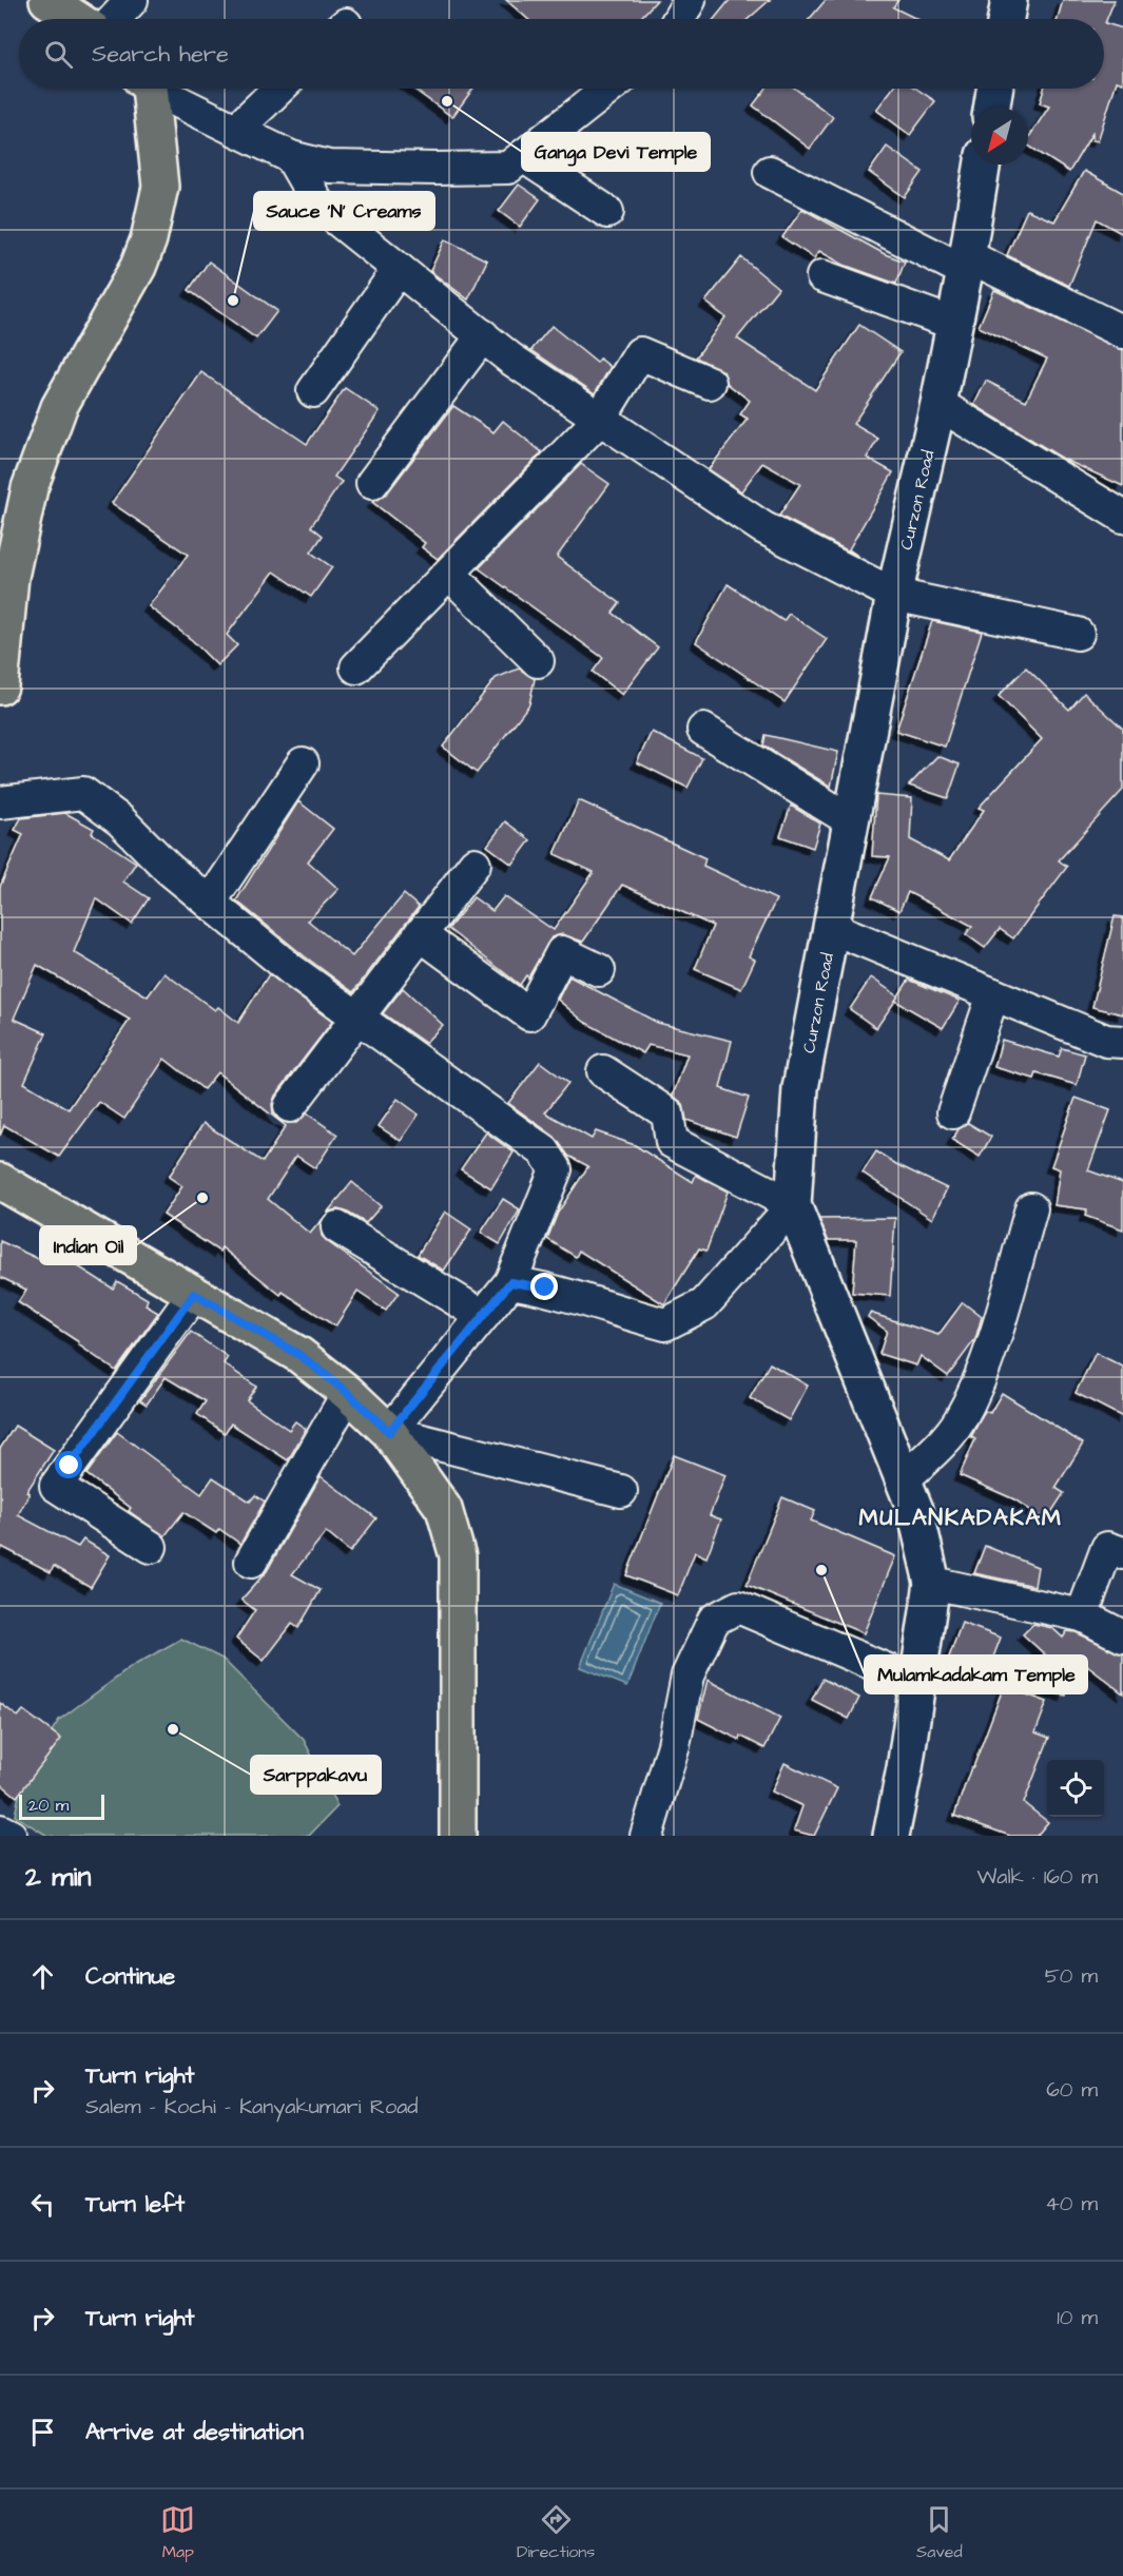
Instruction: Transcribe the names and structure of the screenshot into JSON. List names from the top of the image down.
{
  "streets": {
    "main road": ["Curzon Road"]
  },
  "districts": ["MULANKADAKAM"],
  "places": [
    "Ganga Devi Temple",
    "Sauce 'N' Creams",
    "Indian Oil",
    "Mulamkadakam Temple",
    "Sarppakavu"
  ],
  "scale_bar": "20 m",
  "north": "bottom left",
  "page": {
    "search": "Search here",
    "scale": "20 m",
    "heading": ["2 min", "Walk · 160 m"],
    "list": [
      ["Continue", "50 m"],
      ["Turn right", "Salem - Kochi - Kanyakumari Road", "60 m"],
      ["Turn left", "40 m"],
      ["Turn right", "10 m"],
      "Arrive at destination"
    ],
    "nav": ["Map", "Directions", "Saved"]
  }
}
